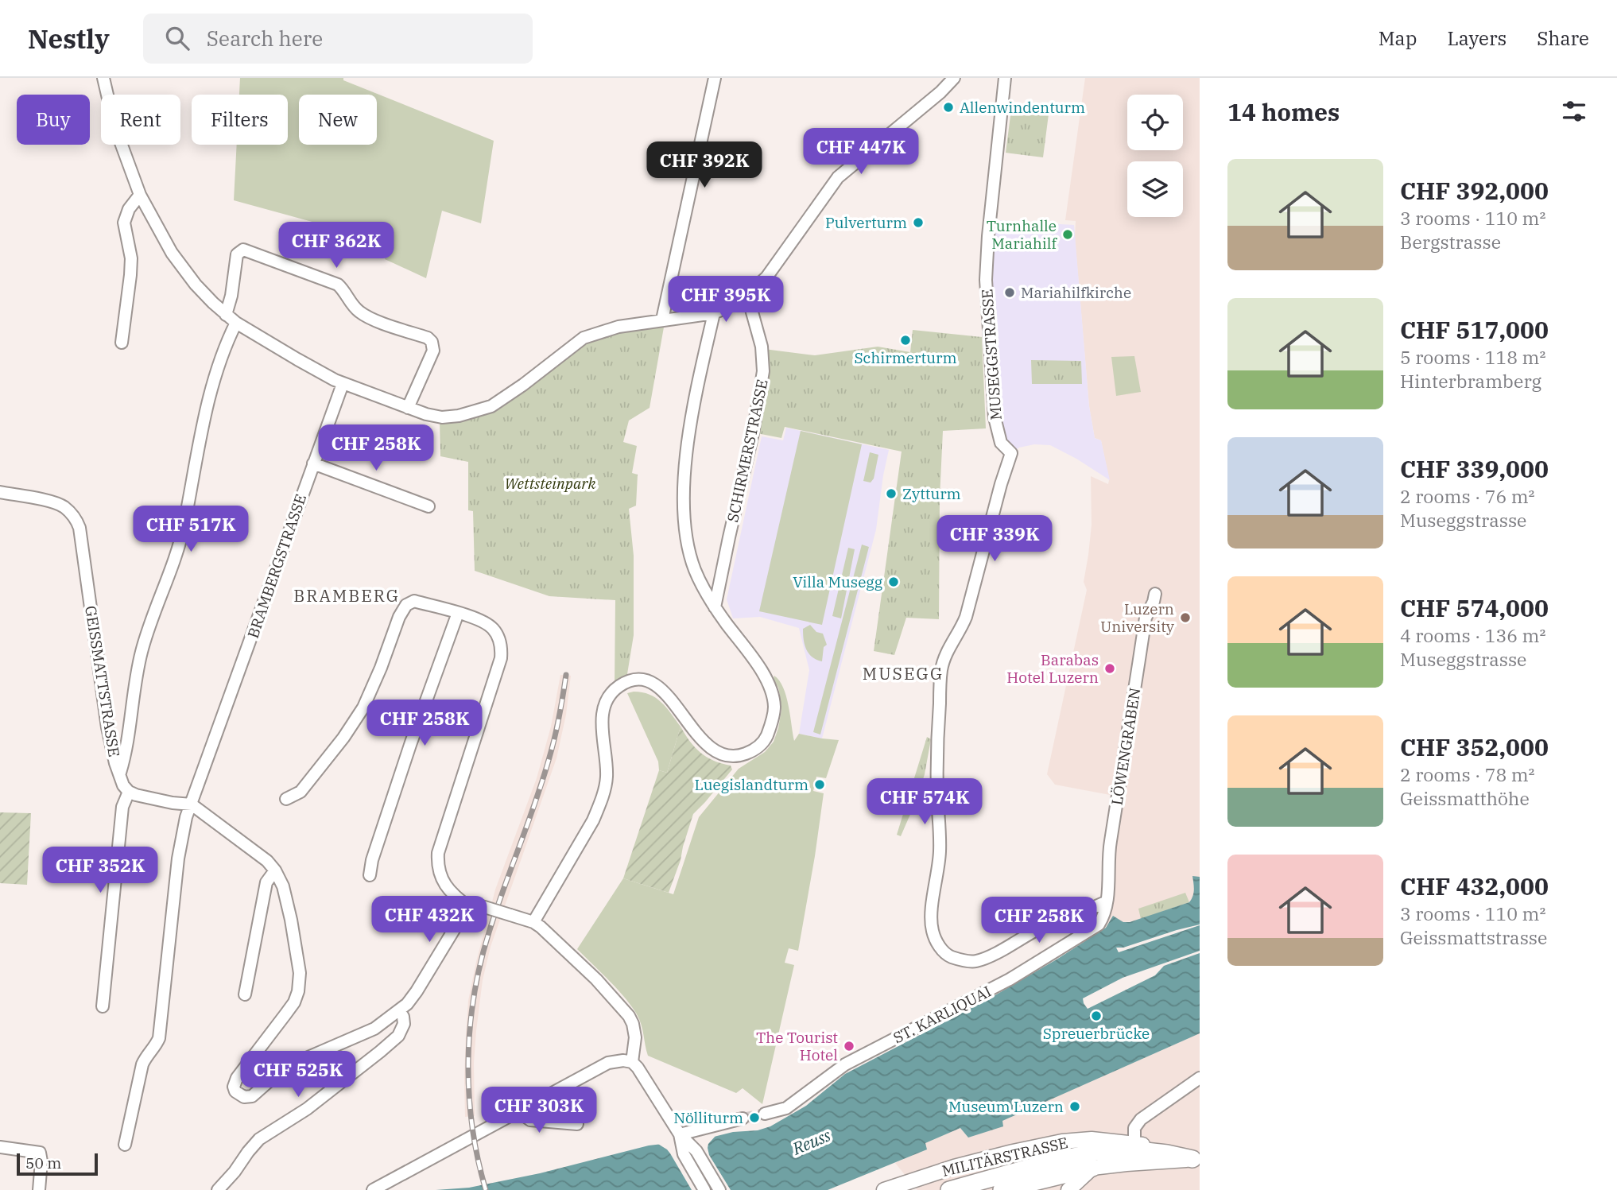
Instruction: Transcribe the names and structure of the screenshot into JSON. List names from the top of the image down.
{
  "streets": {
    "main road": ["MILITÄRSTRASSE"],
    "street": [
      "MUSEGGSTRASSE",
      "SCHIRMERSTRASSE",
      "BRAMBERGSTRASSE",
      "GEISSMATTSTRASSE",
      "LÖWENGRABEN",
      "ST. KARLIQUAI"
    ]
  },
  "crossings": [
    ["MUSEGGSTRASSE", "LÖWENGRABEN"],
    ["MUSEGGSTRASSE", "ST. KARLIQUAI"],
    ["LÖWENGRABEN", "ST. KARLIQUAI"]
  ],
  "districts": ["BRAMBERG", "MUSEGG"],
  "water": ["Reuss"],
  "parks": ["Wettsteinpark"],
  "places": [
    "Allenwindenturm",
    "Pulverturm",
    "Turnhalle Mariahilf",
    "Mariahilfkirche",
    "Schirmerturm",
    "Zytturm",
    "Villa Musegg",
    "Luzern University",
    "Barabas Hotel Luzern",
    "Luegislandturm",
    "Spreuerbrücke",
    "The Tourist Hotel",
    "Museum Luzern",
    "Nölliturm"
  ],
  "scale_bar": "50 m",
  "page": {
    "header": "Nestly",
    "search": "Search here",
    "nav": ["Map", "Layers", "Share"],
    "heading": "14 homes",
    "chip": [
      "Buy",
      "Rent",
      "Filters",
      "New"
    ],
    "price": [
      "CHF 447K",
      "CHF 392K",
      "CHF 362K",
      "CHF 395K",
      "CHF 258K",
      "CHF 517K",
      "CHF 339K",
      "CHF 258K",
      "CHF 574K",
      "CHF 352K",
      "CHF 432K",
      "CHF 258K",
      "CHF 525K",
      "CHF 303K"
    ],
    "list": [
      {
        "name": "CHF 392,000",
        "note": "3 rooms · 110 m² · Bergstrasse"
      },
      {
        "name": "CHF 517,000",
        "note": "5 rooms · 118 m² · Hinterbramberg"
      },
      {
        "name": "CHF 339,000",
        "note": "2 rooms · 76 m² · Museggstrasse"
      },
      {
        "name": "CHF 574,000",
        "note": "4 rooms · 136 m² · Museggstrasse"
      },
      {
        "name": "CHF 352,000",
        "note": "2 rooms · 78 m² · Geissmatthöhe"
      },
      {
        "name": "CHF 432,000",
        "note": "3 rooms · 110 m² · Geissmattstrasse"
      }
    ],
    "scale": "50 m"
  }
}
